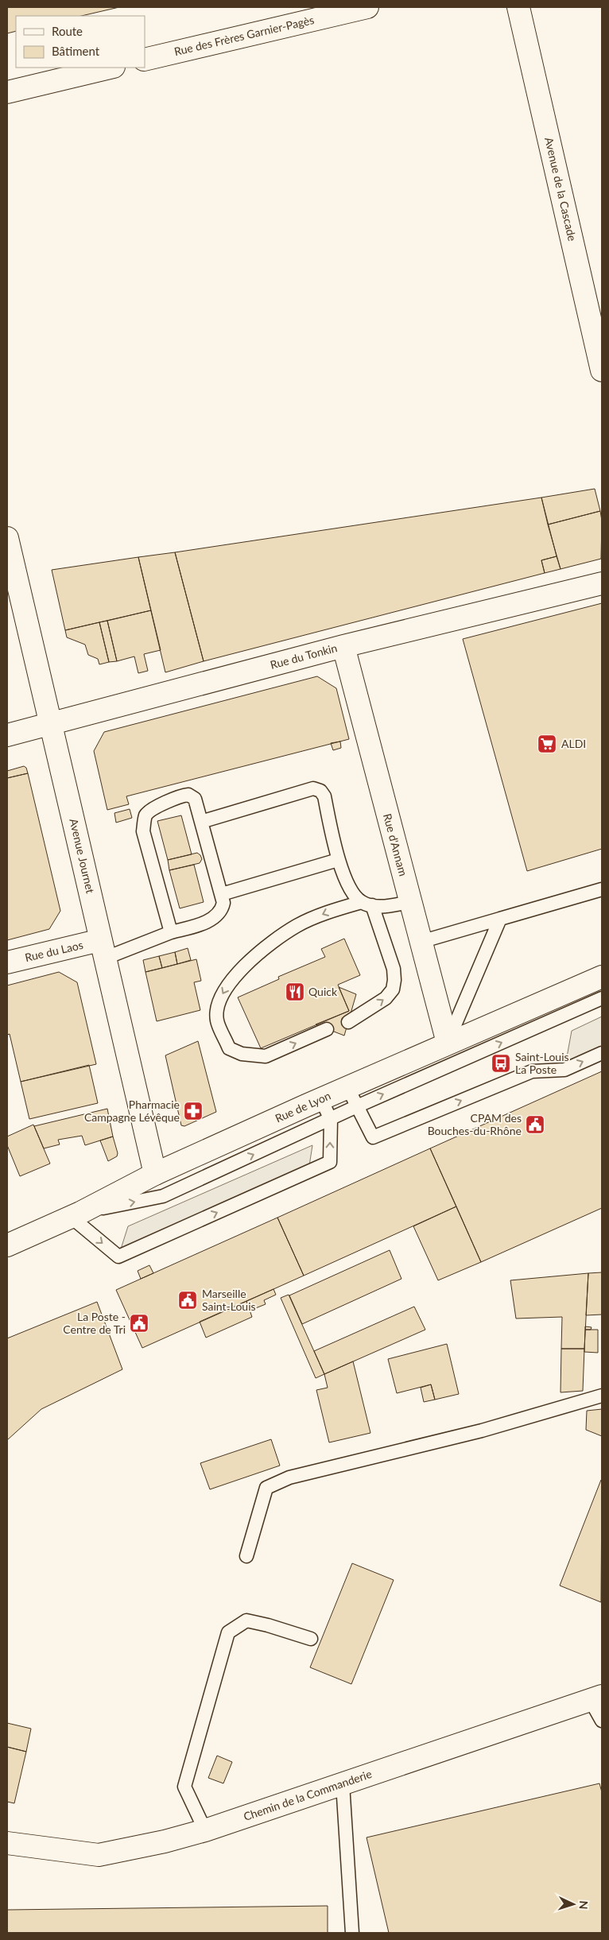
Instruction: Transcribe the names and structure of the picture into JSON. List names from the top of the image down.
{
  "streets": {
    "street": [
      "Rue des Frères Garnier-Pagès",
      "Avenue de la Cascade",
      "Rue du Tonkin",
      "Rue d'Annam",
      "Avenue Journet",
      "Rue du Laos",
      "Rue de Lyon",
      "Chemin de la Commanderie"
    ]
  },
  "crossings": [
    ["Rue du Tonkin", "Rue d'Annam"],
    ["Rue du Tonkin", "Avenue Journet"],
    ["Rue d'Annam", "Rue de Lyon"],
    ["Avenue Journet", "Rue du Laos"],
    ["Avenue Journet", "Rue de Lyon"]
  ],
  "places": {
    "supermarket": ["ALDI"],
    "restaurant": ["Quick"],
    "bus stop": ["Saint-Louis La Poste"],
    "pharmacy": ["Pharmacie Campagne Lévêque"],
    "public building": ["CPAM des Bouches-du-Rhône", "Marseille Saint-Louis", "La Poste - Centre de Tri"]
  },
  "legend": ["Route", "Bâtiment"],
  "north": "right"
}
